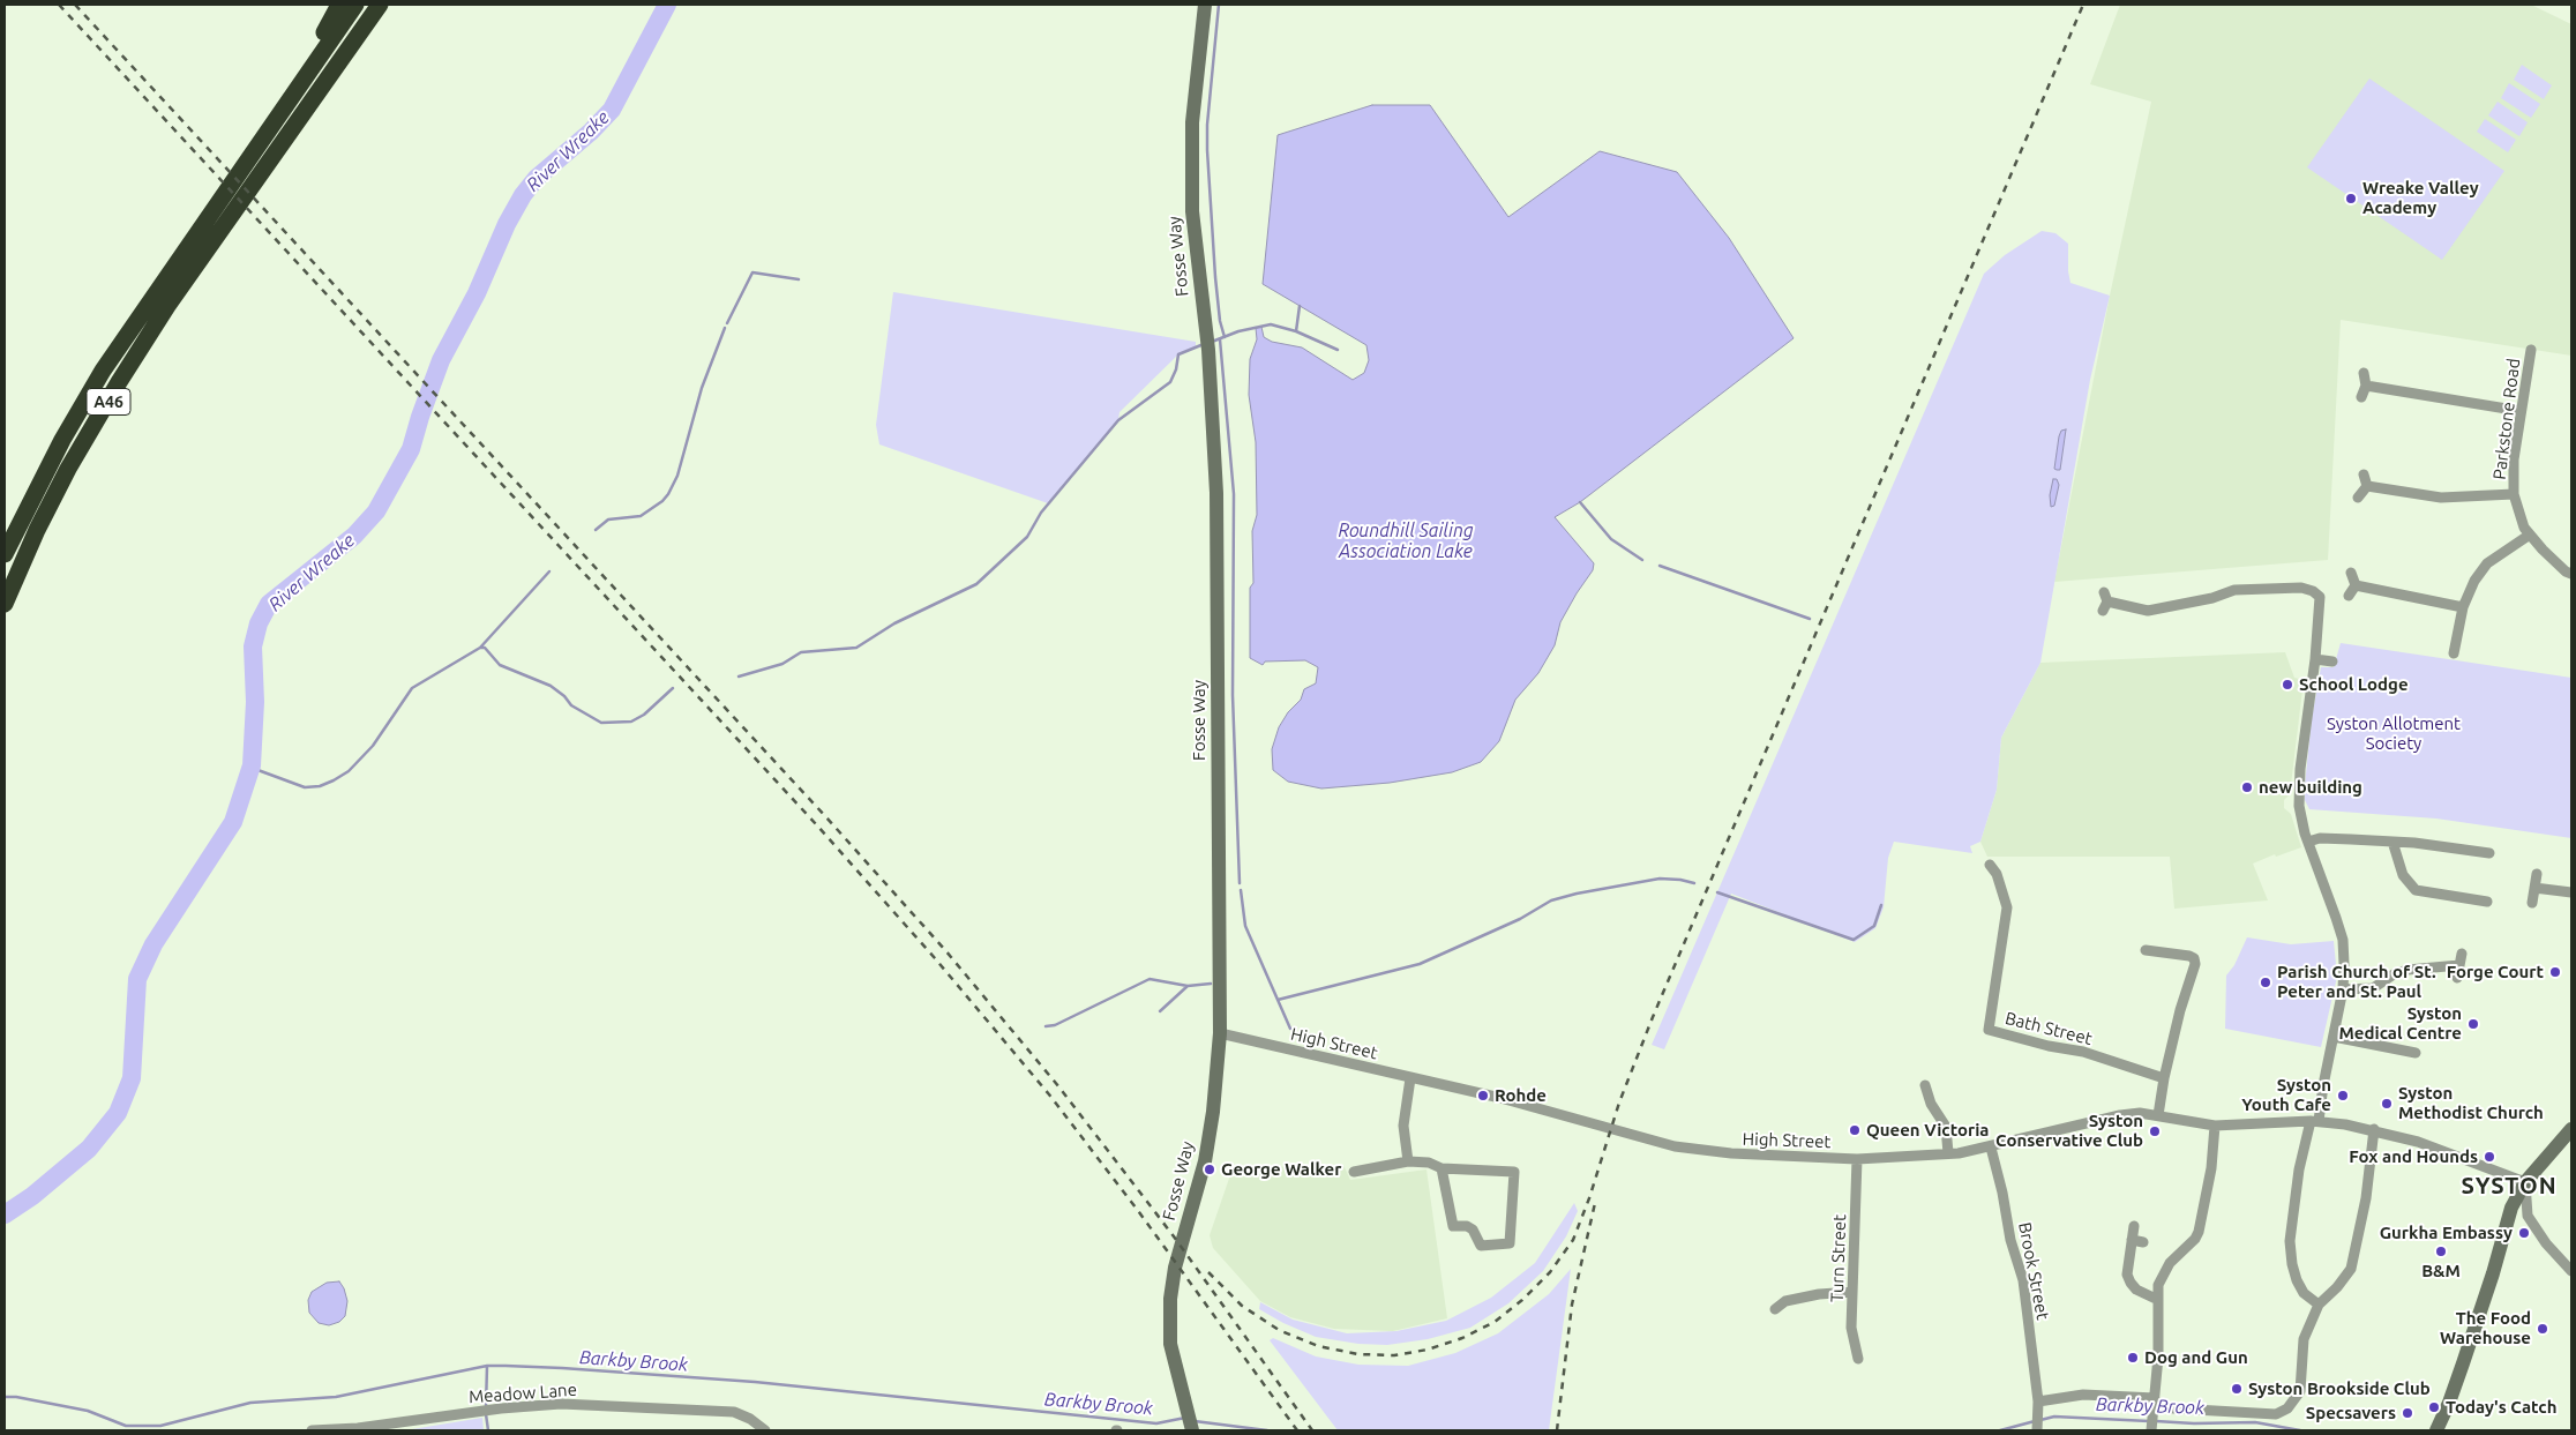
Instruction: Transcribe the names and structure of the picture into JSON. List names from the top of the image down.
{
  "streets": {
    "highway": ["A46"],
    "street": [
      "Fosse Way",
      "Parkstone Road",
      "Bath Street",
      "High Street",
      "Turn Street",
      "Brook Street",
      "Meadow Lane"
    ]
  },
  "crossings": [
    ["Fosse Way", "High Street"],
    ["High Street", "Turn Street"],
    ["High Street", "Brook Street"]
  ],
  "districts": ["SYSTON"],
  "water": ["River Wreake", "Roundhill Sailing Association Lake", "Barkby Brook"],
  "parks": ["Syston Allotment Society"],
  "places": [
    "Wreake Valley Academy",
    "School Lodge",
    "new building",
    "Forge Court",
    "Parish Church of St. Peter and St. Paul",
    "Syston Medical Centre",
    "Rohde",
    "Syston Youth Cafe",
    "Syston Methodist Church",
    "Queen Victoria",
    "Syston Conservative Club",
    "Fox and Hounds",
    "George Walker",
    "Gurkha Embassy",
    "B&M",
    "The Food Warehouse",
    "Dog and Gun",
    "Syston Brookside Club",
    "Today's Catch",
    "Specsavers"
  ]
}
